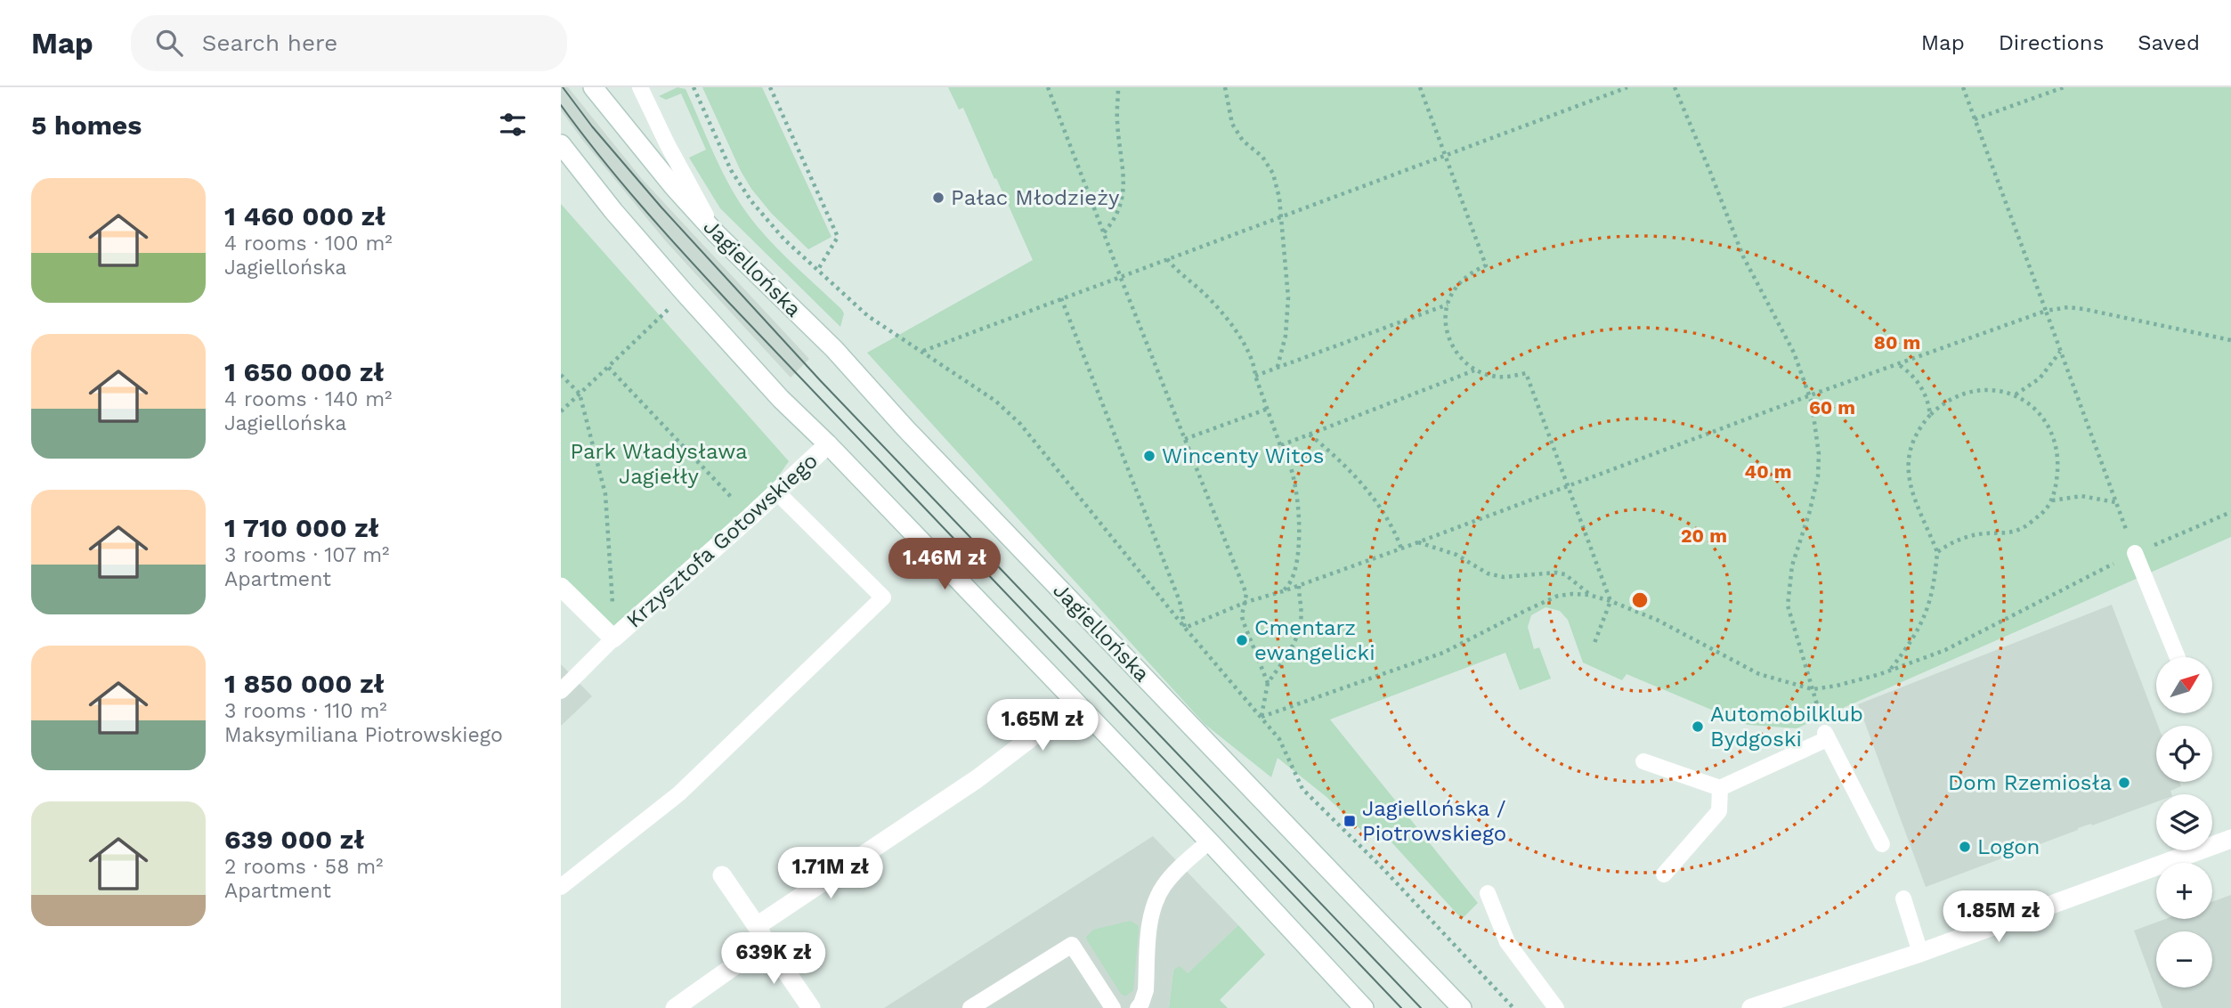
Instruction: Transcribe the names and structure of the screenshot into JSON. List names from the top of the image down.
{
  "streets": {
    "main road": ["Jagiellońska", "Krzysztofa Gotowskiego"]
  },
  "parks": ["Park Władysława Jagiełły"],
  "places": {
    "other": [
      "Pałac Młodzieży",
      "Wincenty Witos",
      "Cmentarz ewangelicki",
      "Automobilklub Bydgoski",
      "Dom Rzemiosła",
      "Logon"
    ],
    "transit": ["Jagiellońska / Piotrowskiego"]
  },
  "north": "top right",
  "page": {
    "header": "Map",
    "search": "Search here",
    "nav": ["Map", "Directions", "Saved"],
    "heading": "5 homes",
    "list": [
      {
        "name": "1 460 000 zł",
        "note": "4 rooms · 100 m² · Jagiellońska"
      },
      {
        "name": "1 650 000 zł",
        "note": "4 rooms · 140 m² · Jagiellońska"
      },
      {
        "name": "1 710 000 zł",
        "note": "3 rooms · 107 m² · Apartment"
      },
      {
        "name": "1 850 000 zł",
        "note": "3 rooms · 110 m² · Maksymiliana Piotrowskiego"
      },
      {
        "name": "639 000 zł",
        "note": "2 rooms · 58 m² · Apartment"
      }
    ],
    "price": [
      "1.46M zł",
      "1.65M zł",
      "1.71M zł",
      "1.85M zł",
      "639K zł"
    ],
    "map_buttons": ["+", "−"]
  },
  "rings": [
    "80 m",
    "60 m",
    "40 m",
    "20 m"
  ]
}
